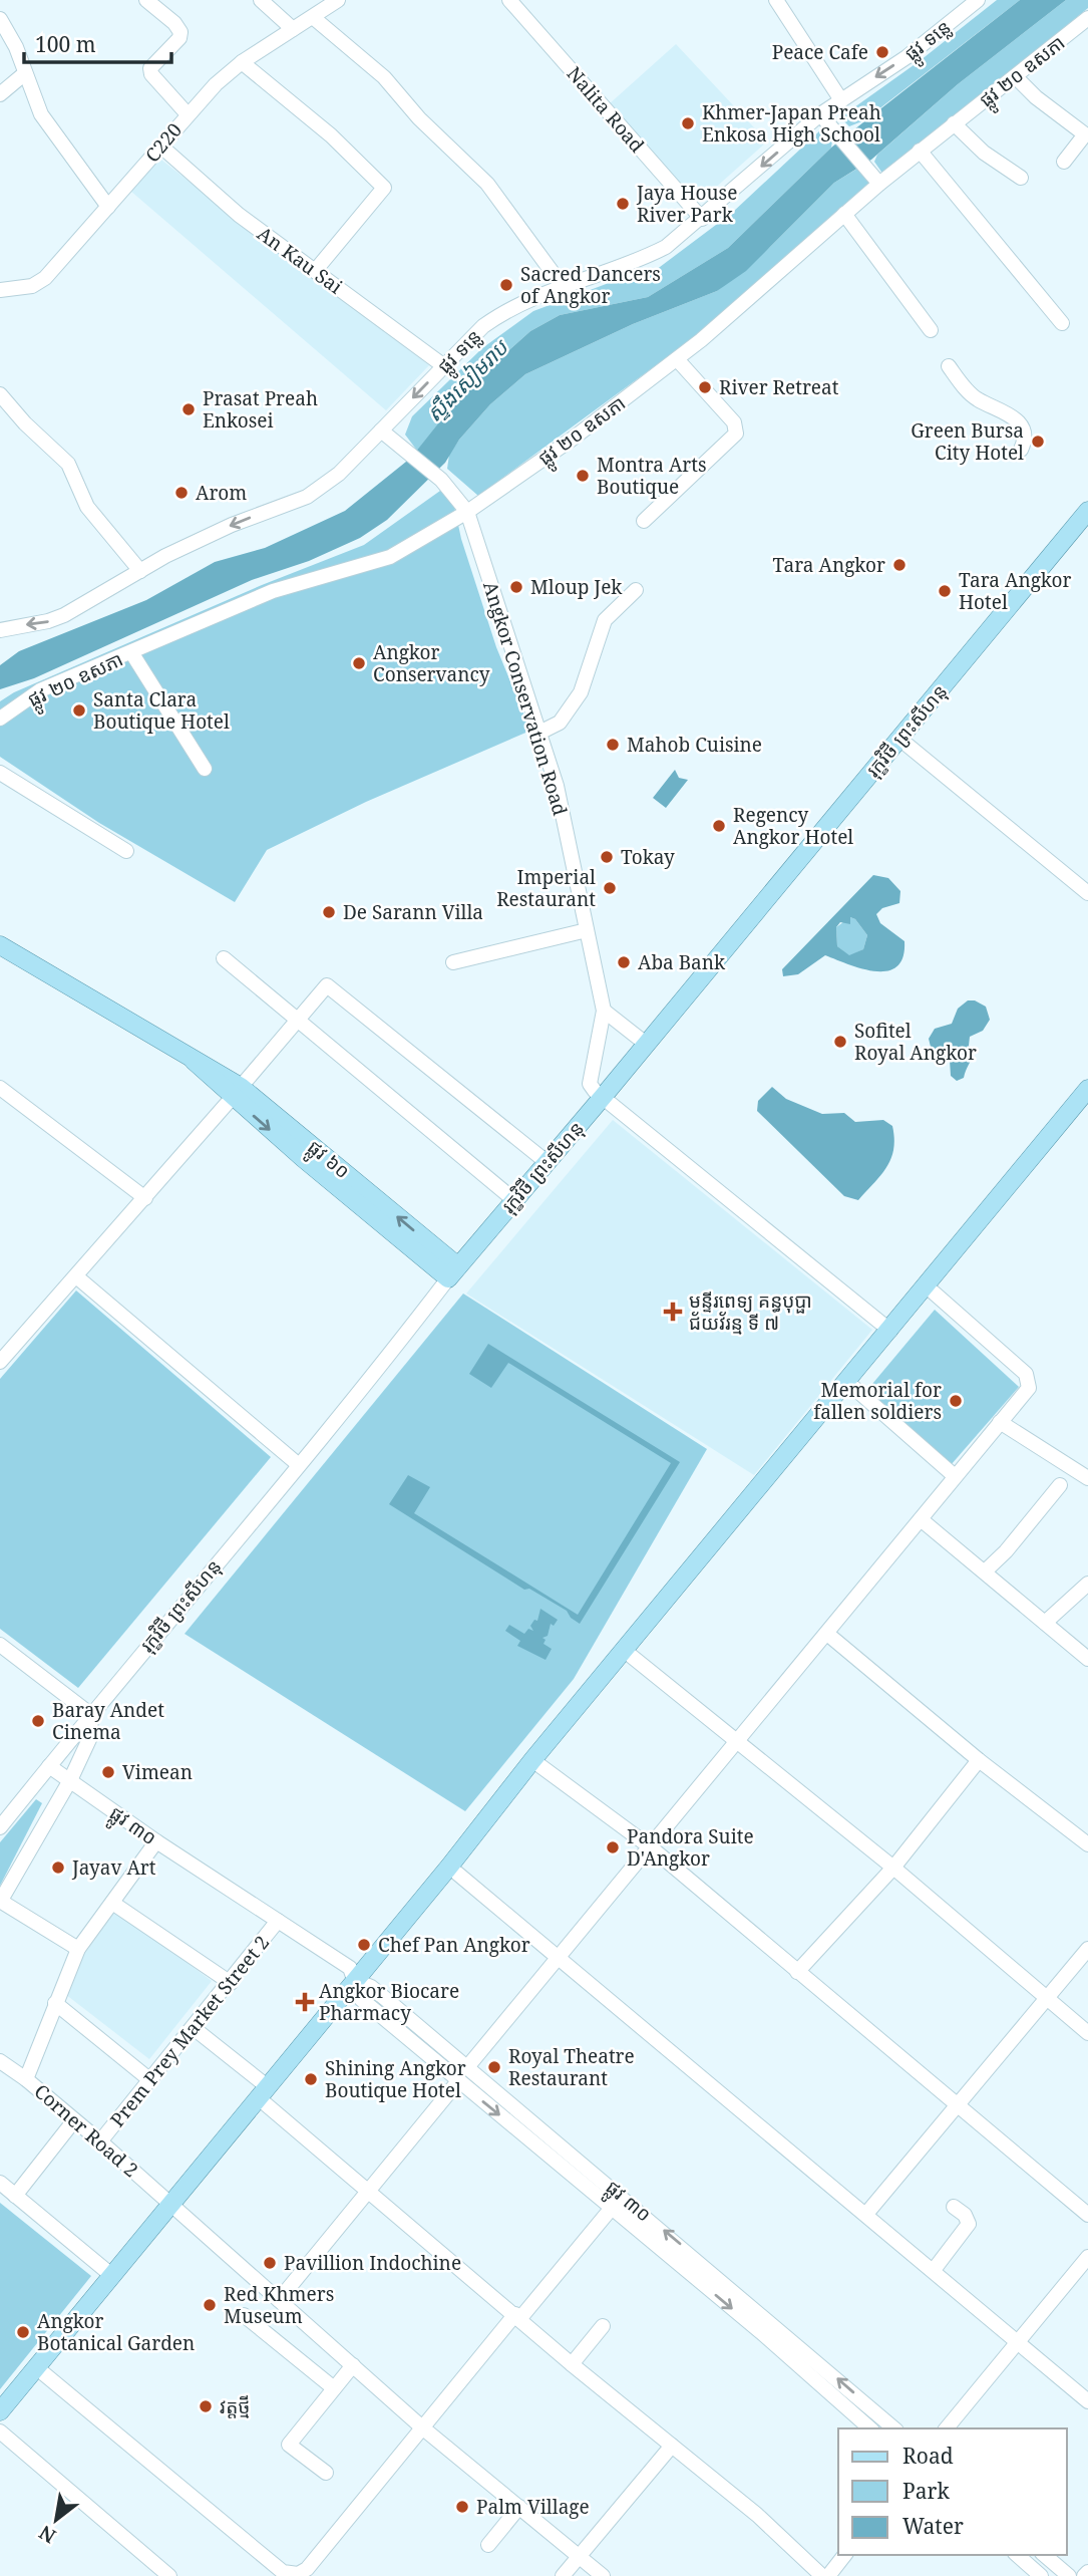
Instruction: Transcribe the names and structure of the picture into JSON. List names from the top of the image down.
{
  "streets": {
    "main road": ["រុក្ខវិថី ព្រះសីហនុ", "ផ្លូវ ៦០"],
    "street": [
      "ផ្លូវ ទន្លេ",
      "ផ្លូវ ២០ ឧសភា",
      "Nalita Road",
      "C220",
      "An Kau Sai",
      "Angkor Conservation Road",
      "ផ្លូវ ៣០",
      "Prem Prey Market Street 2",
      "Corner Road 2"
    ]
  },
  "crossings": [
    ["ផ្លូវ ទន្លេ", "Nalita Road"],
    ["ផ្លូវ ទន្លេ", "An Kau Sai"],
    ["ផ្លូវ ២០ ឧសភា", "Angkor Conservation Road"],
    ["C220", "An Kau Sai"],
    ["រុក្ខវិថី ព្រះសីហនុ", "ផ្លូវ ៦០"],
    ["រុក្ខវិថី ព្រះសីហនុ", "ផ្លូវ ៣០"],
    ["ផ្លូវ ៣០", "Prem Prey Market Street 2"],
    ["Prem Prey Market Street 2", "Corner Road 2"]
  ],
  "one_way": ["ផ្លូវ ទន្លេ"],
  "water": ["ស្ទឹងសៀមរាប"],
  "places": {
    "other": [
      "Peace Cafe",
      "Khmer-Japan Preah Enkosa High School",
      "Jaya House River Park",
      "Sacred Dancers of Angkor",
      "River Retreat",
      "Prasat Preah Enkosei",
      "Green Bursa City Hotel",
      "Montra Arts Boutique",
      "Arom",
      "Tara Angkor",
      "Mloup Jek",
      "Tara Angkor Hotel",
      "Angkor Conservancy",
      "Santa Clara Boutique Hotel",
      "Mahob Cuisine",
      "Regency Angkor Hotel",
      "Tokay",
      "Imperial Restaurant",
      "De Sarann Villa",
      "Aba Bank",
      "Sofitel Royal Angkor",
      "Memorial for fallen soldiers",
      "Baray Andet Cinema",
      "Vimean",
      "Pandora Suite D'Angkor",
      "Jayav Art",
      "Chef Pan Angkor",
      "Royal Theatre Restaurant",
      "Shining Angkor Boutique Hotel",
      "Pavillion Indochine",
      "Red Khmers Museum",
      "Angkor Botanical Garden",
      "វត្តថ្មី",
      "Palm Village"
    ],
    "health": ["មន្ទីរពេទ្យ គន្ធបុប្ផា ជ័យវ័រន្ម ទី ៧", "Angkor Biocare Pharmacy"]
  },
  "legend": ["Road", "Park", "Water"],
  "scale_bar": "100 m",
  "north": "bottom left"
}
